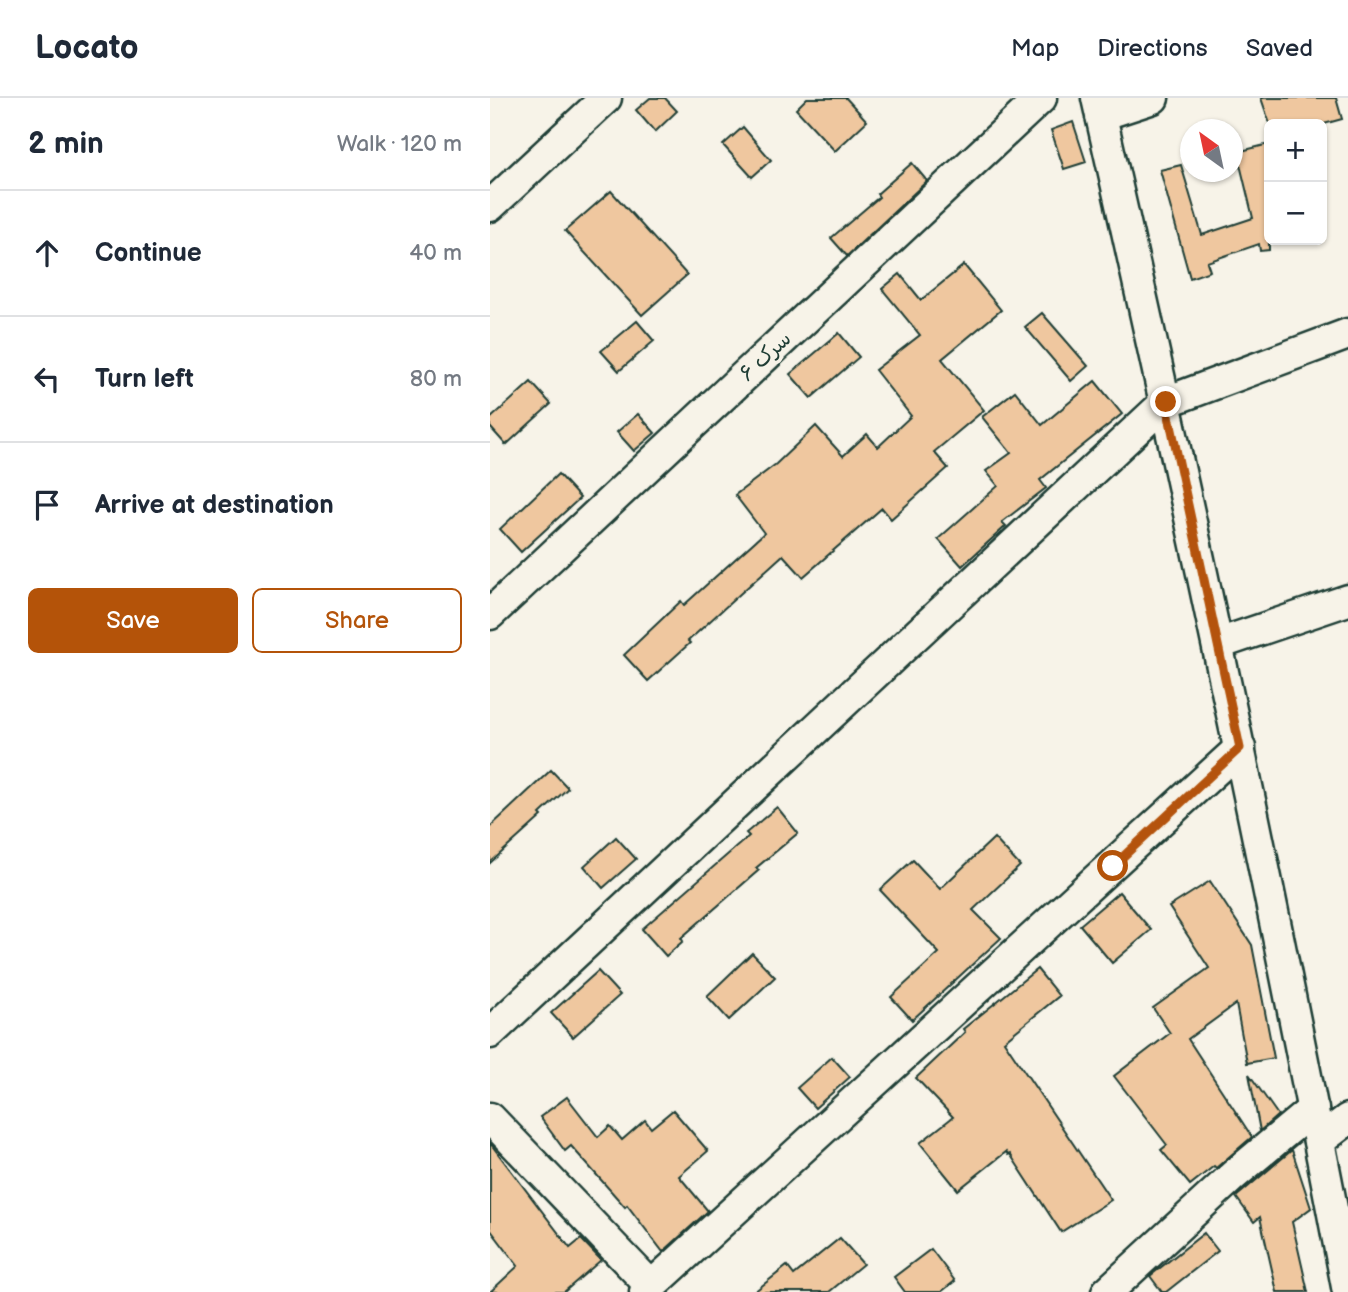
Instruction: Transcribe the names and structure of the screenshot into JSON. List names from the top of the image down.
{
  "streets": {
    "street": ["سرک ۶"]
  },
  "north": "top left",
  "page": {
    "header": "Locato",
    "nav": ["Map", "Directions", "Saved"],
    "heading": ["2 min", "Walk · 120 m"],
    "map_buttons": ["+", "−"],
    "list": [
      ["Continue", "40 m"],
      ["Turn left", "80 m"],
      "Arrive at destination"
    ],
    "buttons": ["Save", "Share"]
  }
}
